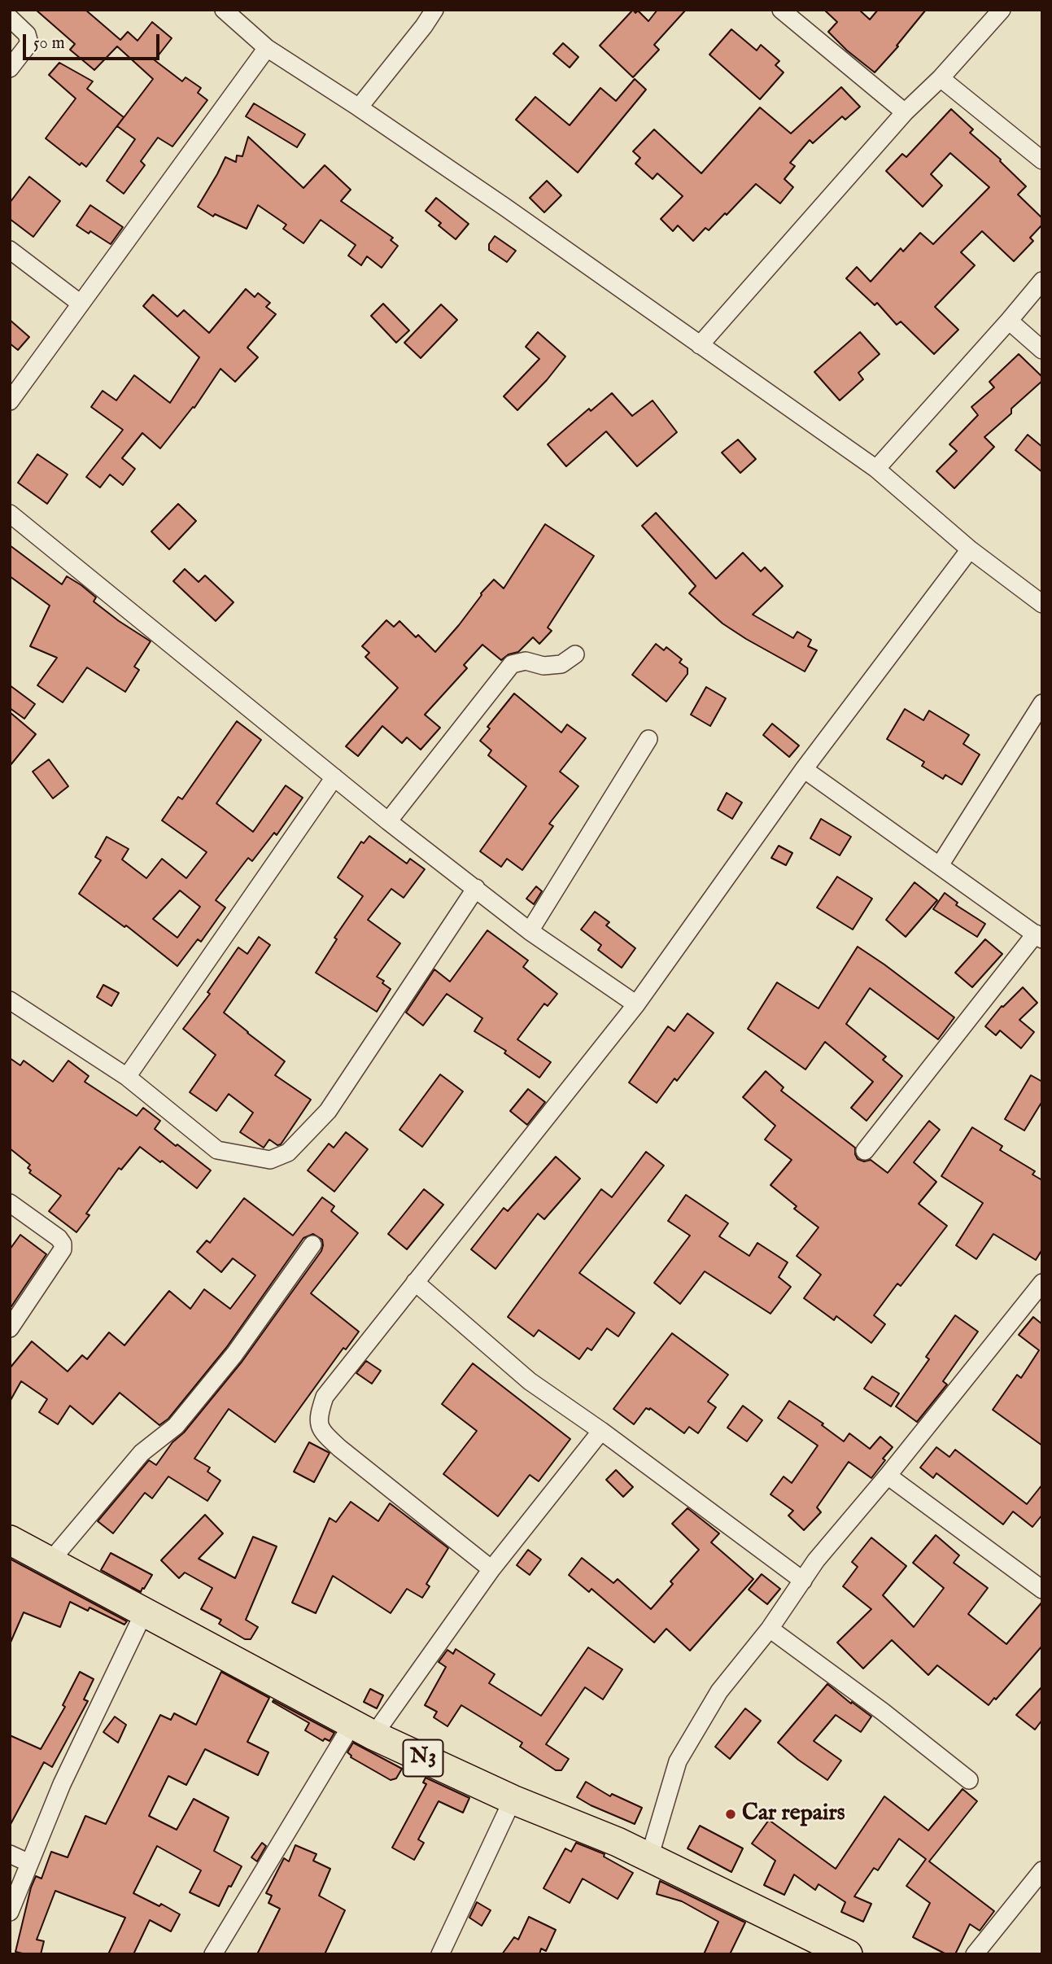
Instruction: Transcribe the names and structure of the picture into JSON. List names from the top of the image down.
{
  "streets": {
    "main road": ["N3"]
  },
  "places": ["Car repairs"],
  "scale_bar": "50 m"
}
